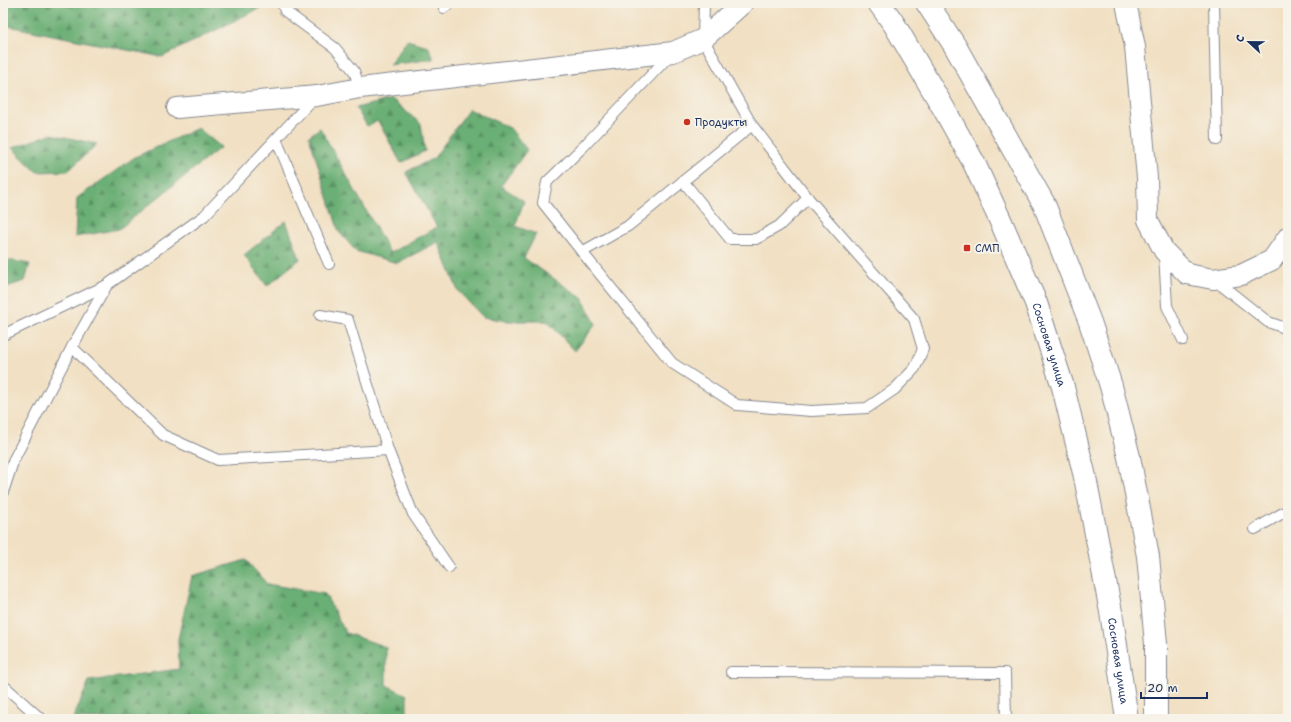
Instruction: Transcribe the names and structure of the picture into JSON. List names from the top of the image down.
{
  "streets": {
    "main road": ["Сосновая улица"]
  },
  "places": {
    "other": ["Продукты"],
    "transit": ["СМП"]
  },
  "scale_bar": "20 m",
  "north": "left"
}
